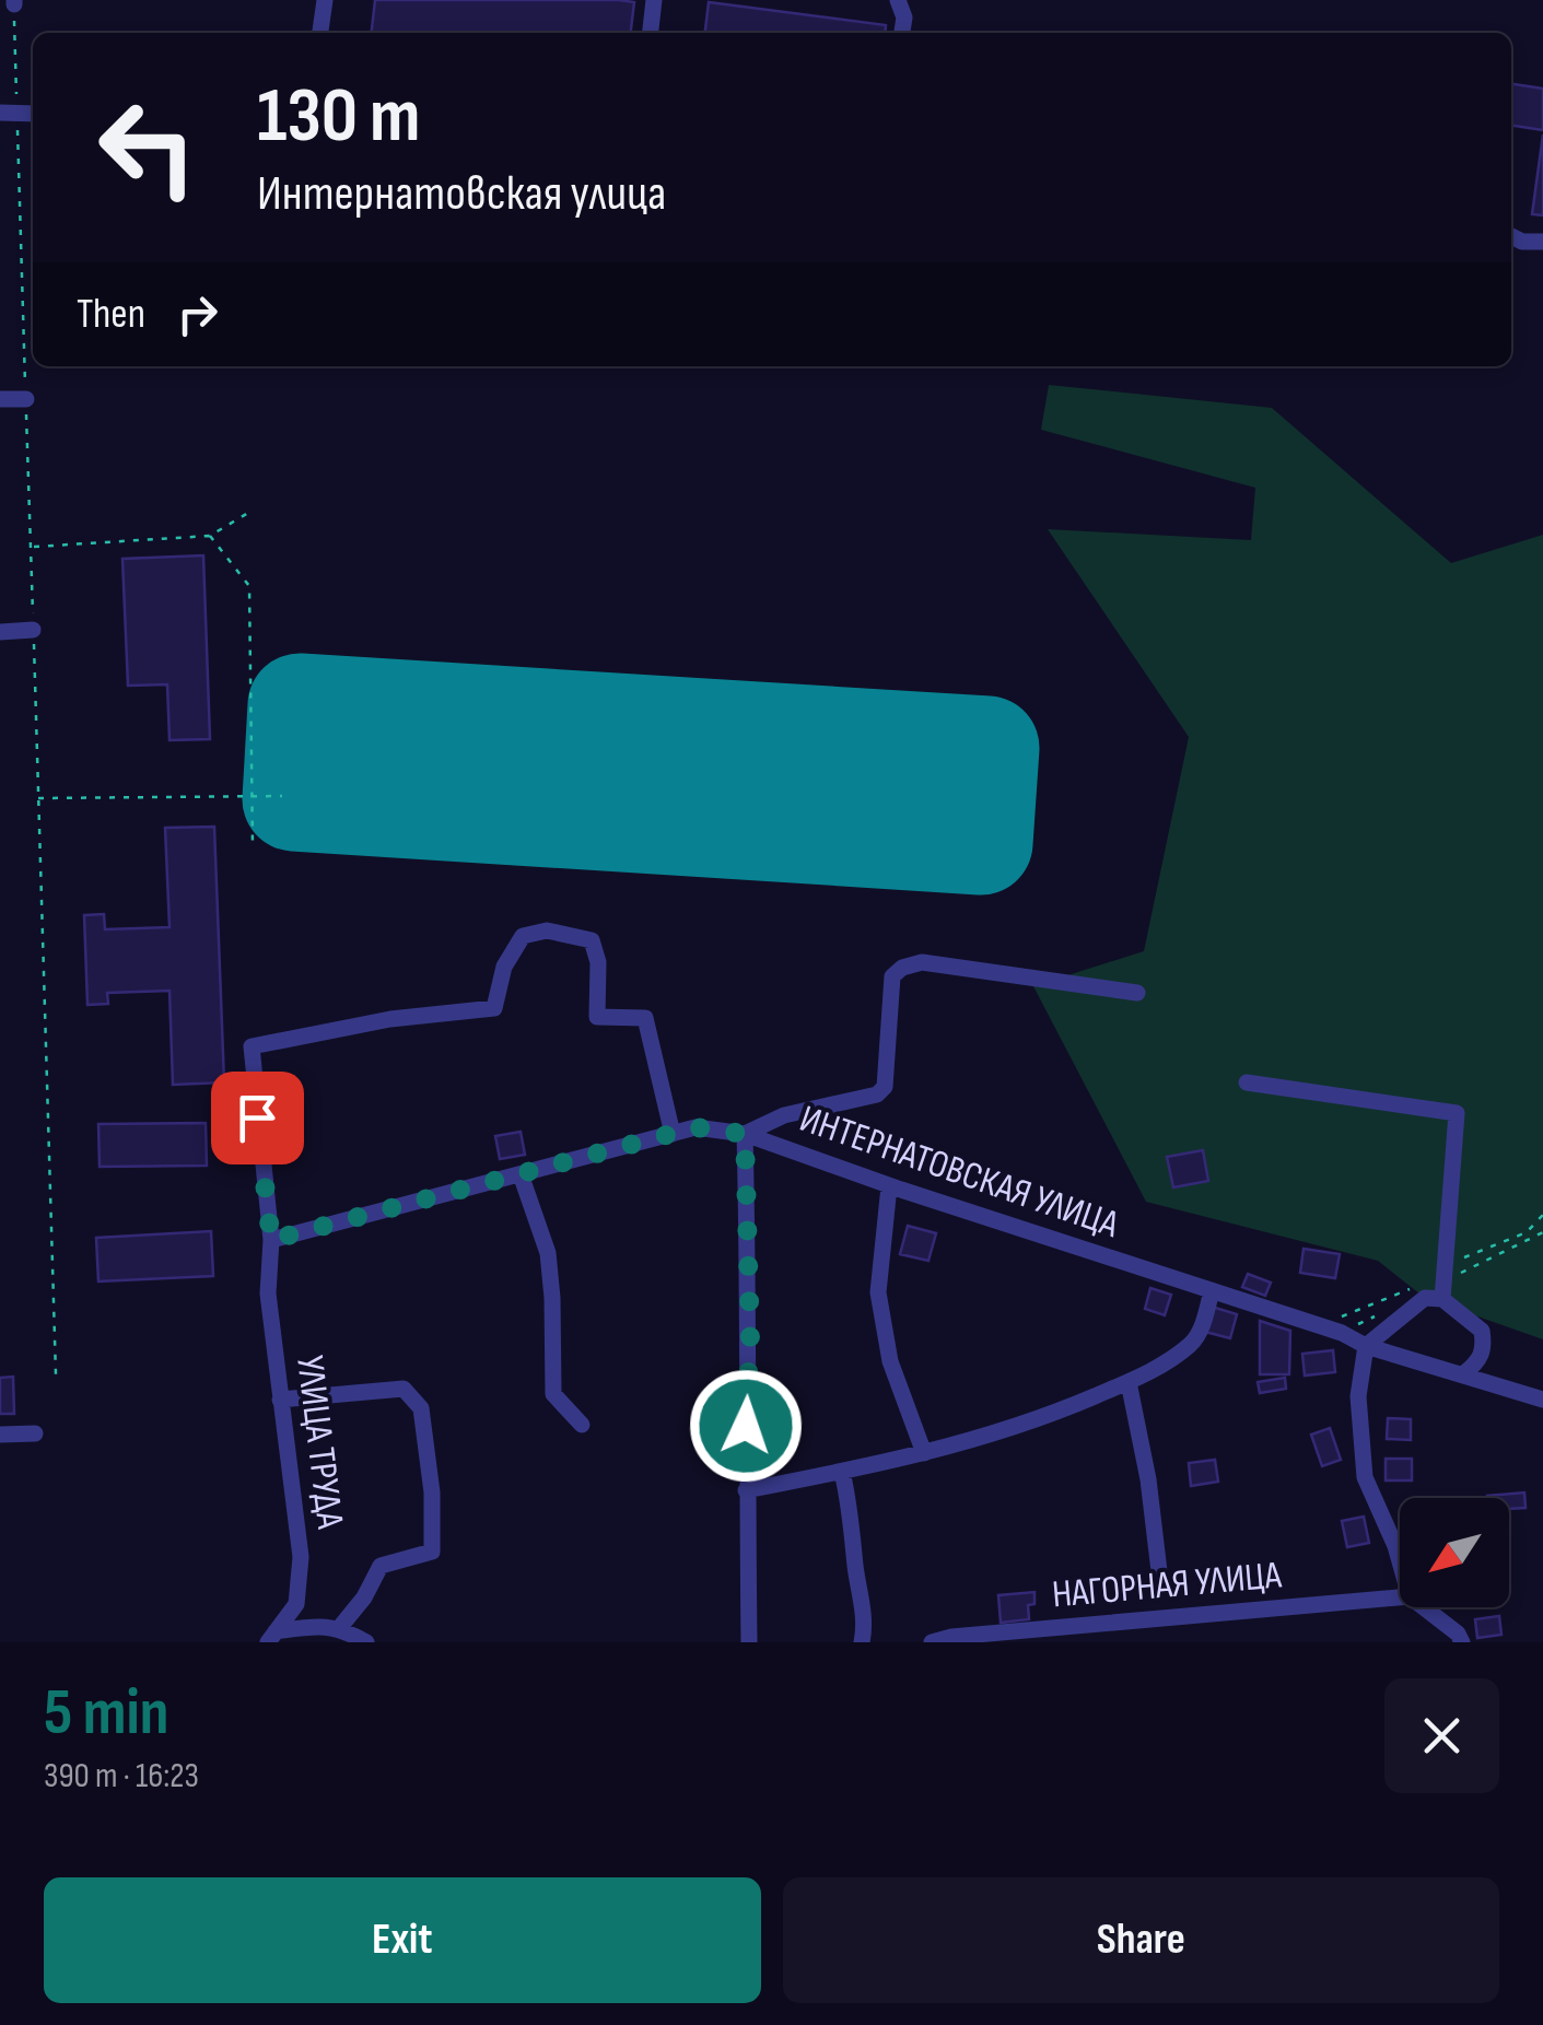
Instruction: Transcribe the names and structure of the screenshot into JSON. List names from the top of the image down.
{
  "streets": {
    "street": ["ИНТЕРНАТОВСКАЯ УЛИЦА", "УЛИЦА ТРУДА", "НАГОРНАЯ УЛИЦА"]
  },
  "crossings": [
    ["ИНТЕРНАТОВСКАЯ УЛИЦА", "УЛИЦА ТРУДА"]
  ],
  "north": "bottom left",
  "page": {
    "turn": ["130 m", "Интернатовская улица"],
    "then": "Then",
    "heading": ["5 min", "390 m · 16:23"],
    "buttons": ["Exit", "Share"]
  }
}
